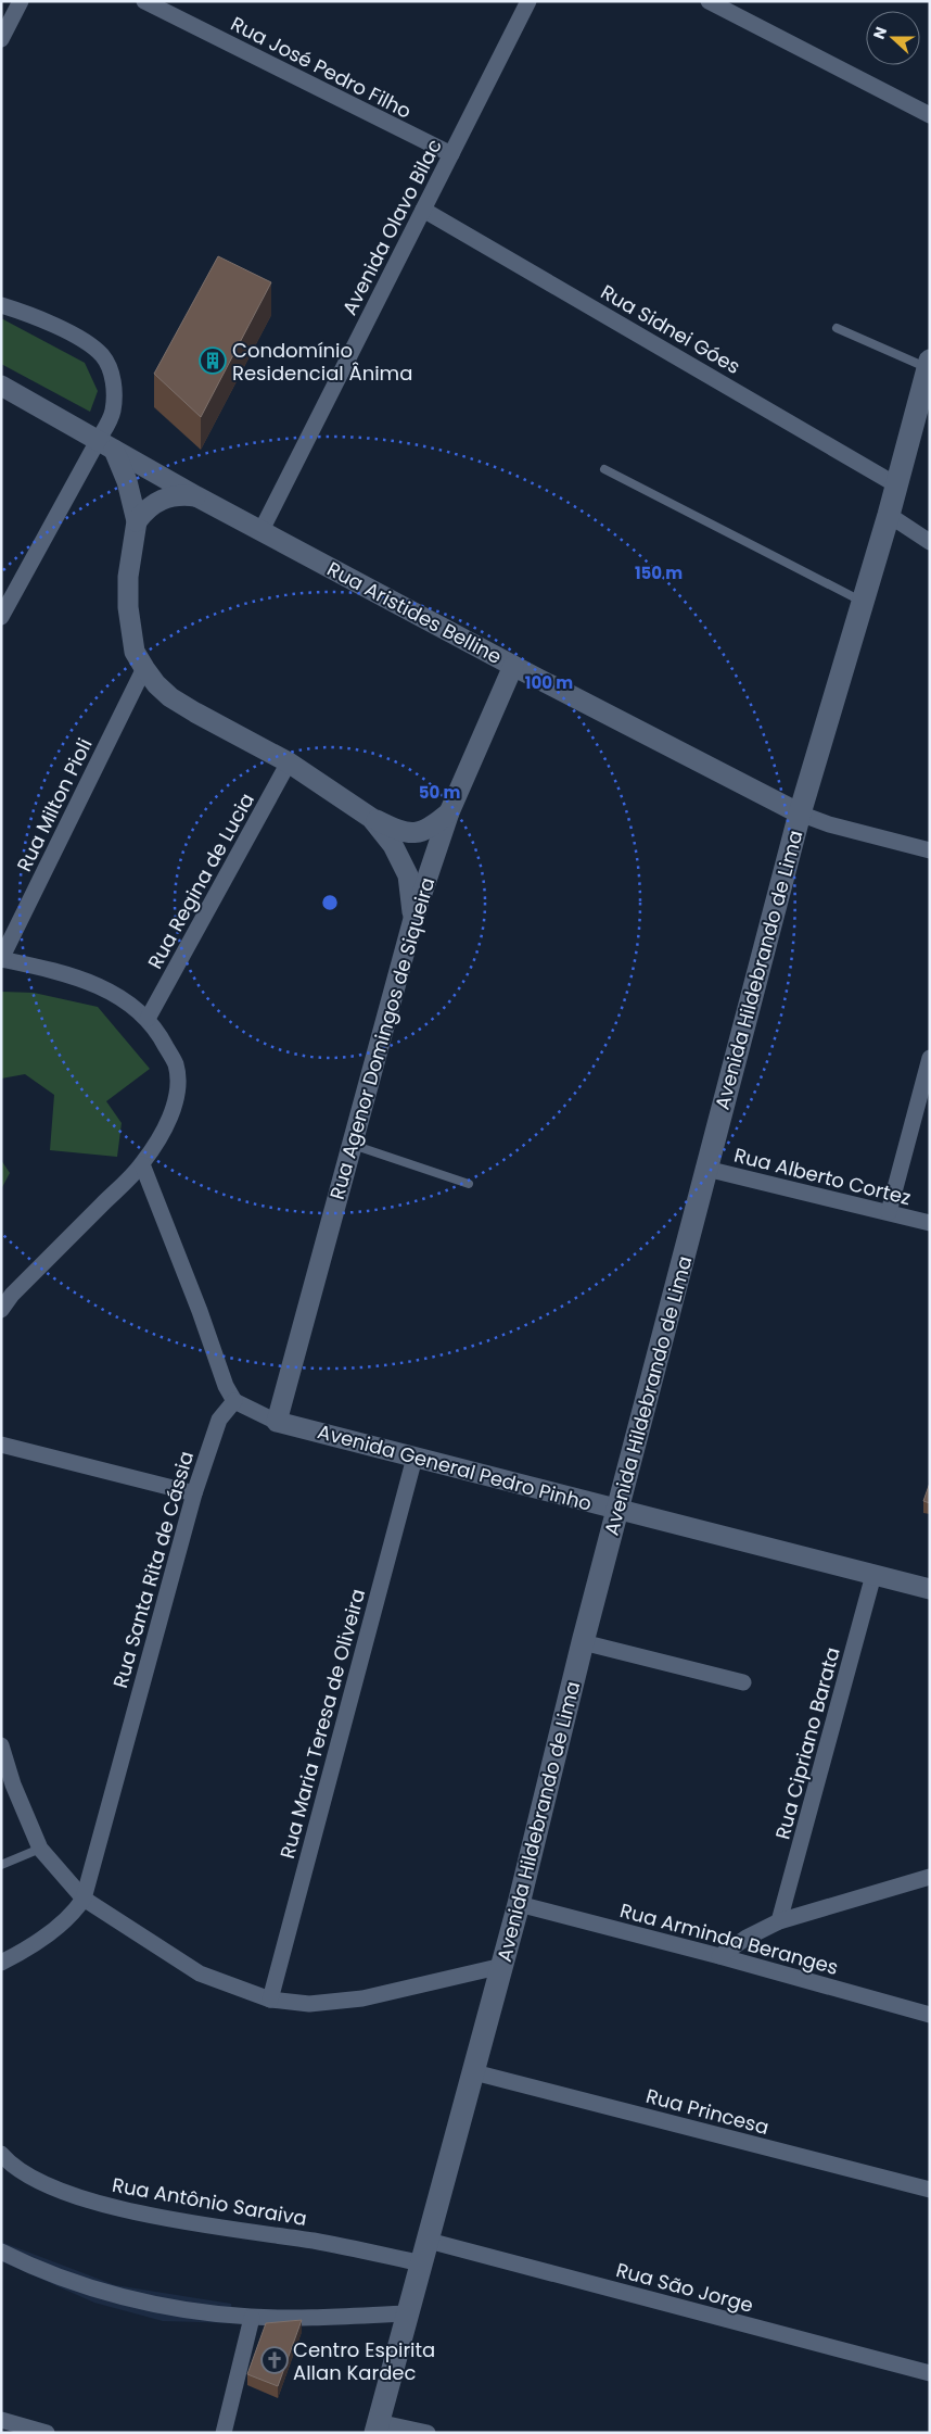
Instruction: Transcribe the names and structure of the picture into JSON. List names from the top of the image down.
{
  "streets": {
    "main road": ["Avenida Hildebrando de Lima"],
    "street": [
      "Rua José Pedro Filho",
      "Avenida Olavo Bilac",
      "Rua Sidnei Góes",
      "Rua Aristides Belline",
      "Rua Milton Pioli",
      "Rua Regina de Lucia",
      "Rua Agenor Domingos de Siqueira",
      "Rua Alberto Cortez",
      "Avenida General Pedro Pinho",
      "Rua Santa Rita de Cássia",
      "Rua Maria Teresa de Oliveira",
      "Rua Cipriano Barata",
      "Rua Arminda Beranges",
      "Rua Princesa",
      "Rua Antônio Saraiva",
      "Rua São Jorge"
    ]
  },
  "crossings": [
    ["Rua José Pedro Filho", "Avenida Olavo Bilac"],
    ["Avenida Olavo Bilac", "Rua Sidnei Góes"],
    ["Avenida Olavo Bilac", "Rua Aristides Belline"],
    ["Rua Sidnei Góes", "Avenida Hildebrando de Lima"],
    ["Rua Aristides Belline", "Avenida Hildebrando de Lima"],
    ["Rua Aristides Belline", "Rua Agenor Domingos de Siqueira"],
    ["Avenida Hildebrando de Lima", "Rua Alberto Cortez"],
    ["Avenida Hildebrando de Lima", "Avenida General Pedro Pinho"],
    ["Avenida Hildebrando de Lima", "Rua Arminda Beranges"],
    ["Avenida Hildebrando de Lima", "Rua Princesa"],
    ["Avenida Hildebrando de Lima", "Rua Antônio Saraiva"],
    ["Avenida Hildebrando de Lima", "Rua São Jorge"],
    ["Rua Agenor Domingos de Siqueira", "Avenida General Pedro Pinho"],
    ["Avenida General Pedro Pinho", "Rua Santa Rita de Cássia"],
    ["Avenida General Pedro Pinho", "Rua Maria Teresa de Oliveira"],
    ["Avenida General Pedro Pinho", "Rua Cipriano Barata"]
  ],
  "places": {
    "building": ["Condomínio Residencial Ânima"],
    "church": ["Centro Espirita Allan Kardec"]
  },
  "north": "left",
  "rings": ["150 m", "100 m", "50 m"]
}
